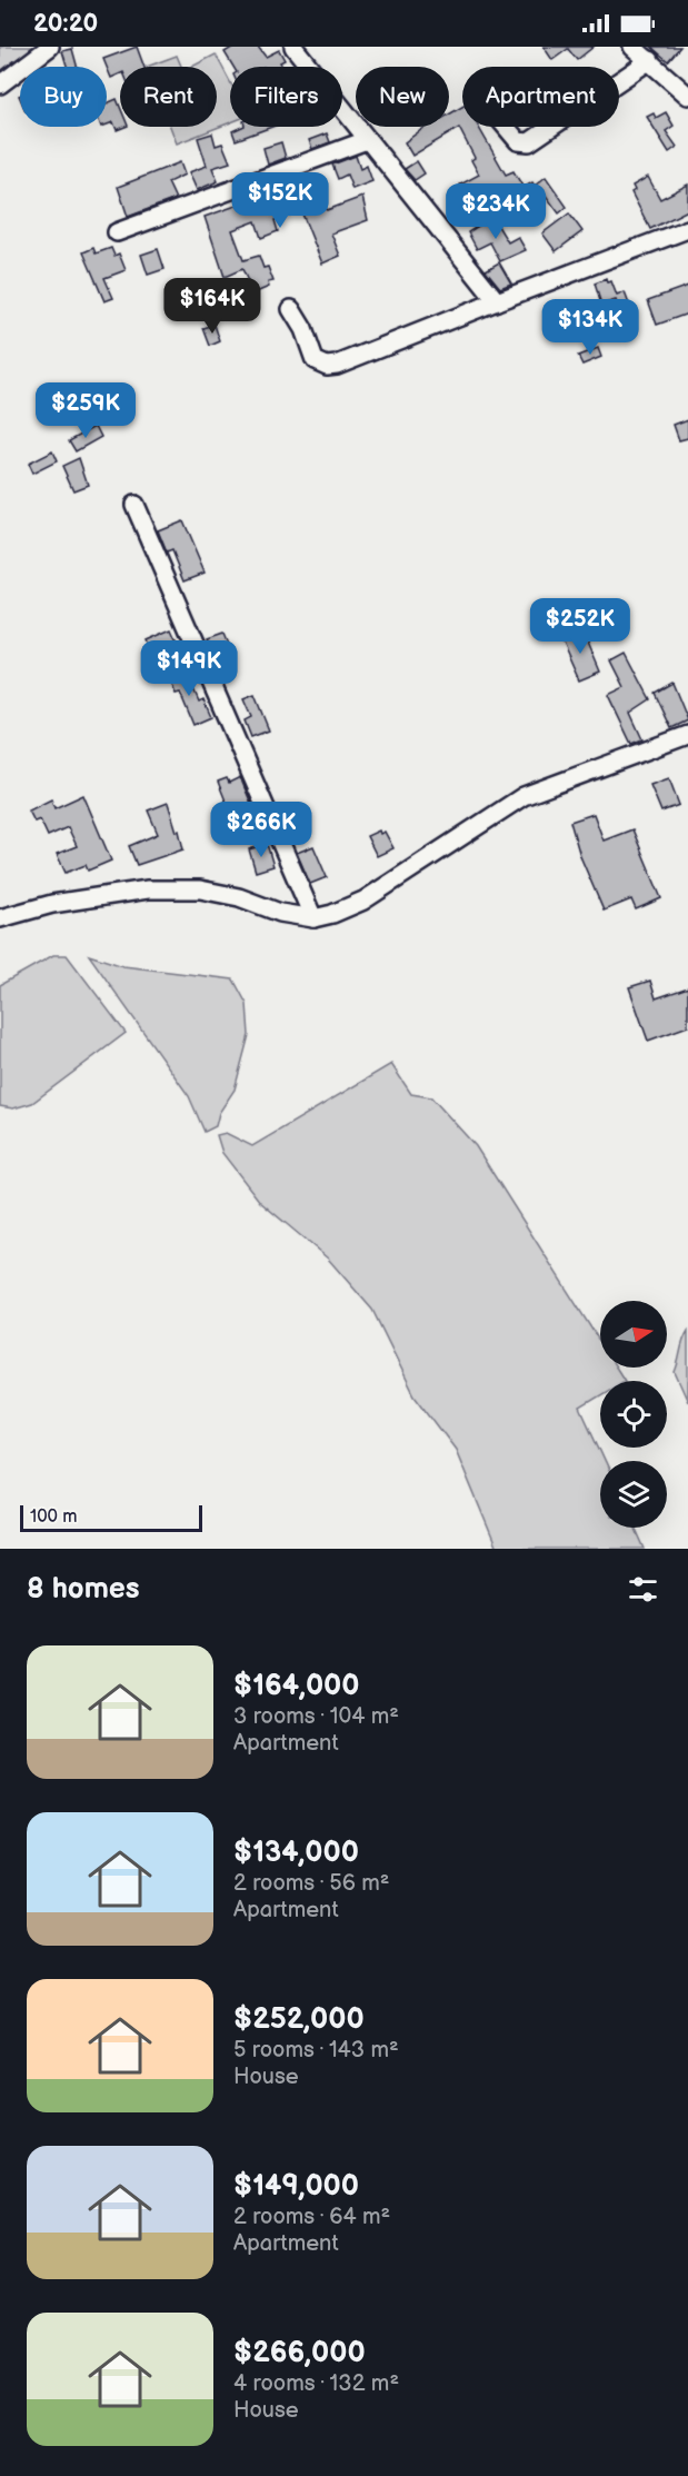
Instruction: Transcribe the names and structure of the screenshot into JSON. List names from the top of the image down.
{
  "scale_bar": "100 m",
  "north": "right",
  "page": {
    "status": "20:20",
    "chip": [
      "Buy",
      "Rent",
      "Filters",
      "New",
      "Apartment"
    ],
    "price": [
      "$152K",
      "$234K",
      "$164K",
      "$134K",
      "$259K",
      "$252K",
      "$149K",
      "$266K"
    ],
    "scale": "100 m",
    "heading": "8 homes",
    "list": [
      {
        "name": "$164,000",
        "note": "3 rooms · 104 m² · Apartment"
      },
      {
        "name": "$134,000",
        "note": "2 rooms · 56 m² · Apartment"
      },
      {
        "name": "$252,000",
        "note": "5 rooms · 143 m² · House"
      },
      {
        "name": "$149,000",
        "note": "2 rooms · 64 m² · Apartment"
      },
      {
        "name": "$266,000",
        "note": "4 rooms · 132 m² · House"
      }
    ]
  }
}
